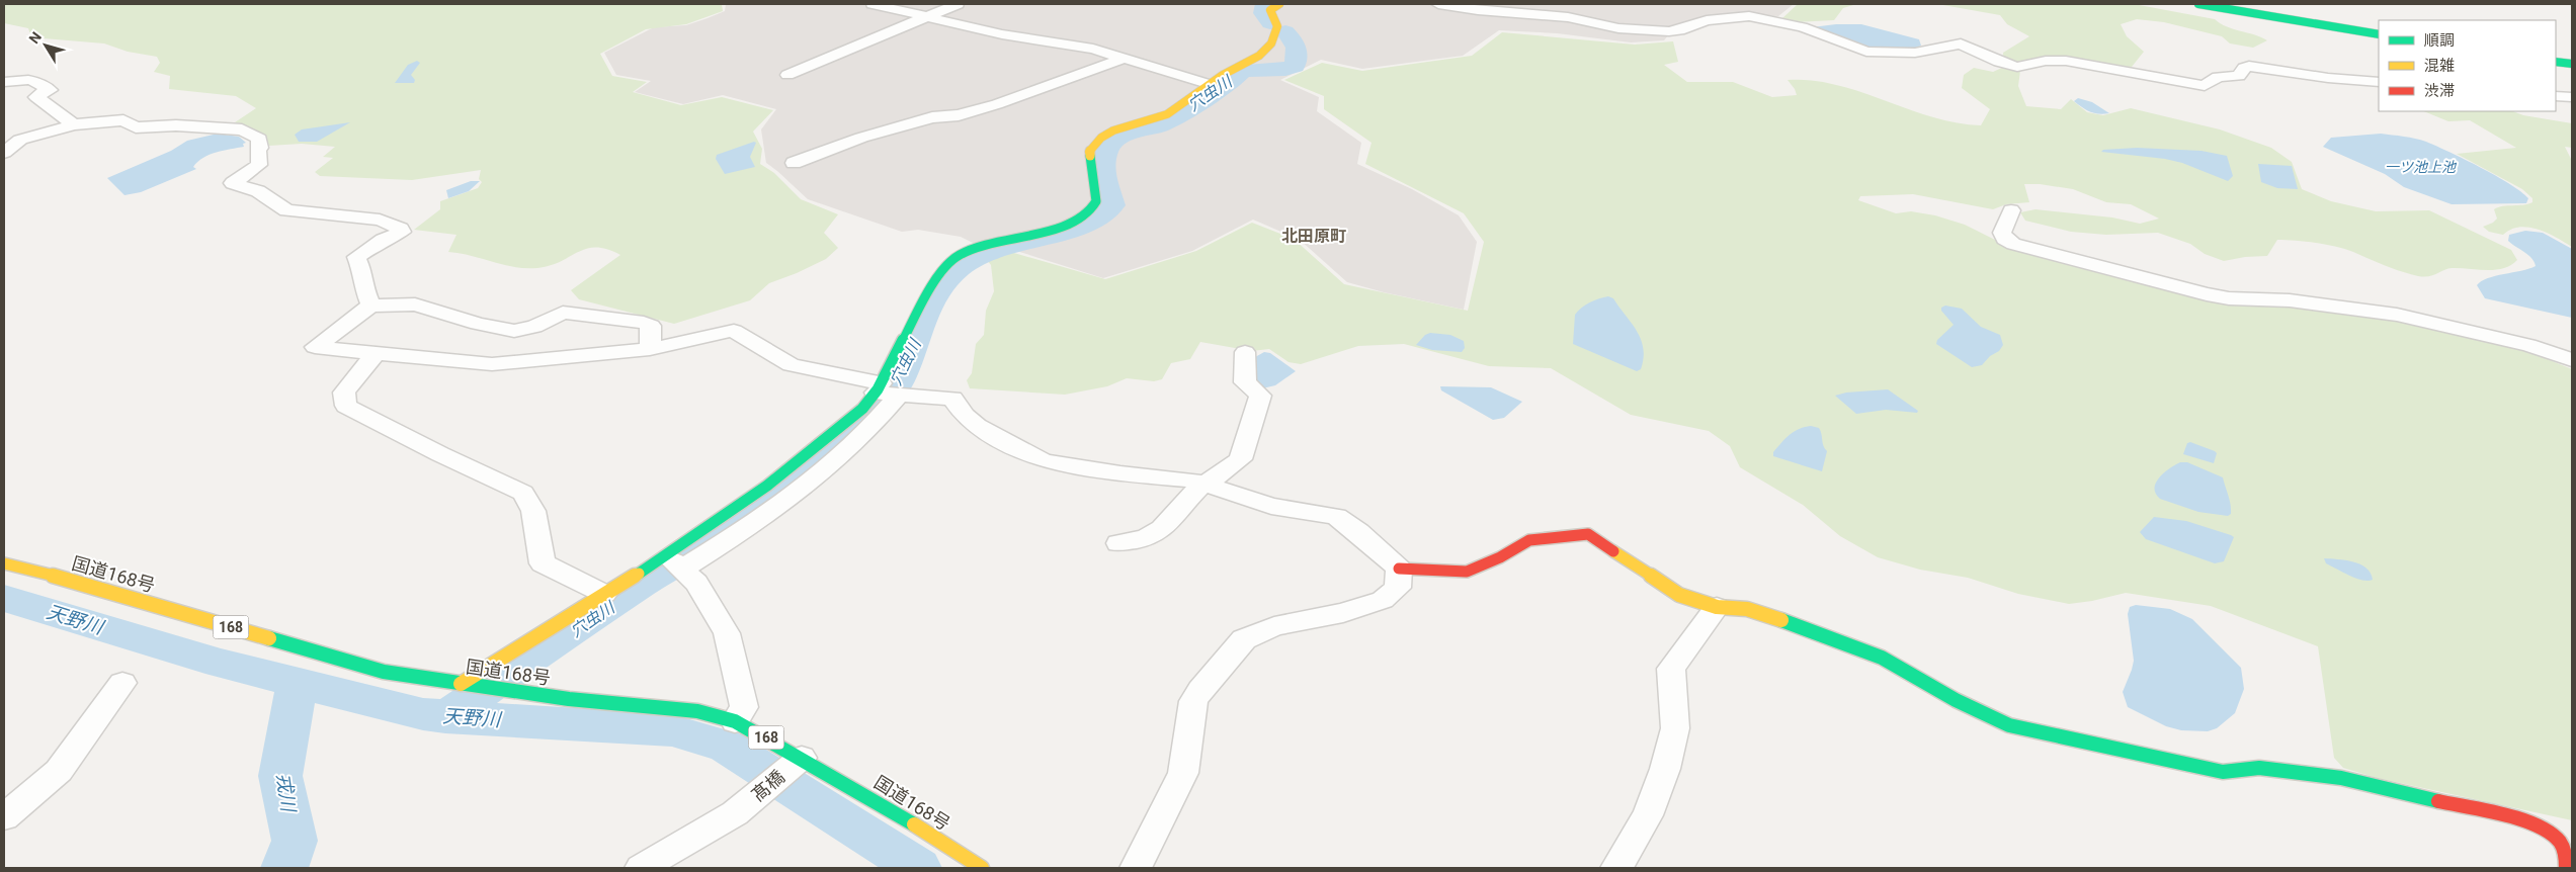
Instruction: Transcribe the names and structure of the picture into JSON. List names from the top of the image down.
{
  "streets": {
    "main road": ["国道168号", "168"],
    "street": ["髙橋"]
  },
  "crossings": [
    ["国道168号", "髙橋"]
  ],
  "districts": ["北田原町"],
  "water": [
    "穴虫川",
    "一ツ池上池",
    "天野川",
    "戎川"
  ],
  "legend": ["順調", "混雑", "渋滞"],
  "north": "top left"
}
